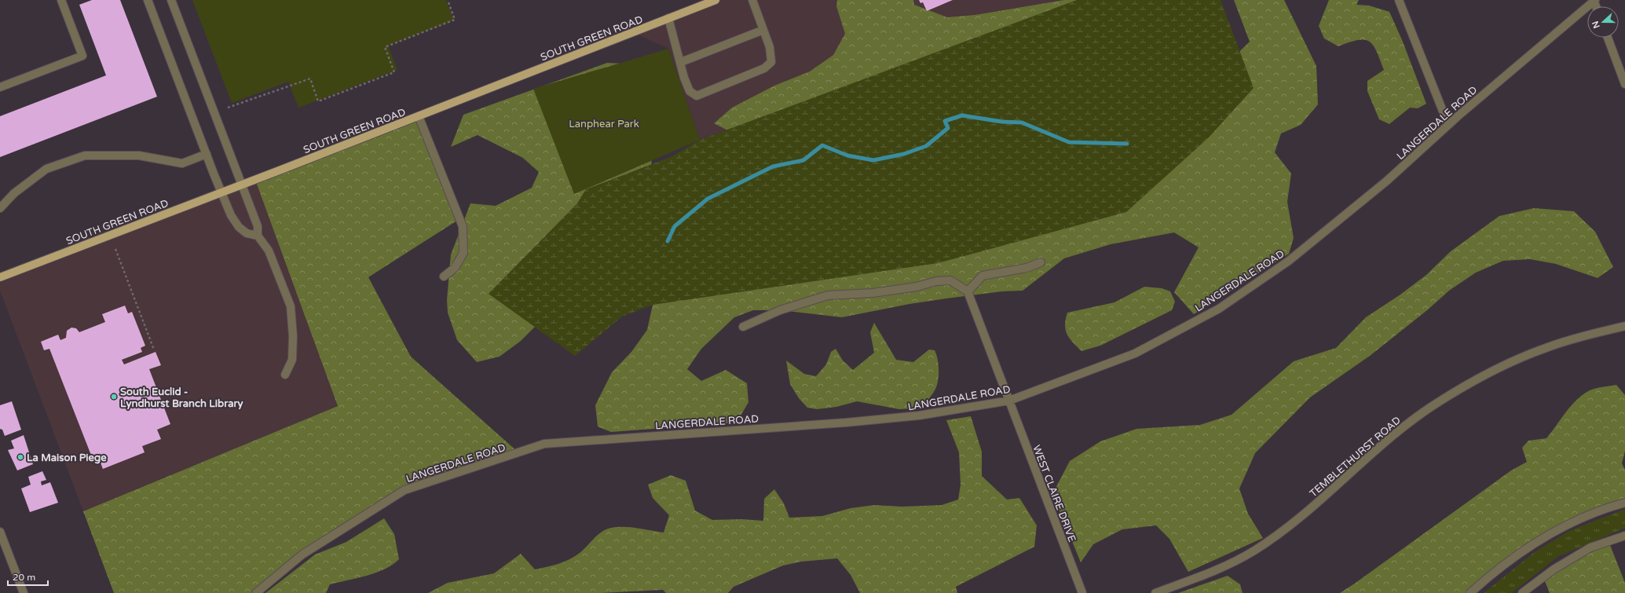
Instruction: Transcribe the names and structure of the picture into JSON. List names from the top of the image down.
{
  "streets": {
    "main road": ["SOUTH GREEN ROAD"],
    "street": ["LANGERDALE ROAD", "TEMBLETHURST ROAD", "WEST CLAIRE DRIVE"]
  },
  "crossings": [
    ["LANGERDALE ROAD", "WEST CLAIRE DRIVE"]
  ],
  "parks": ["Lanphear Park"],
  "places": ["South Euclid - Lyndhurst Branch Library", "La Maison Piege"],
  "scale_bar": "20 m",
  "north": "left"
}
